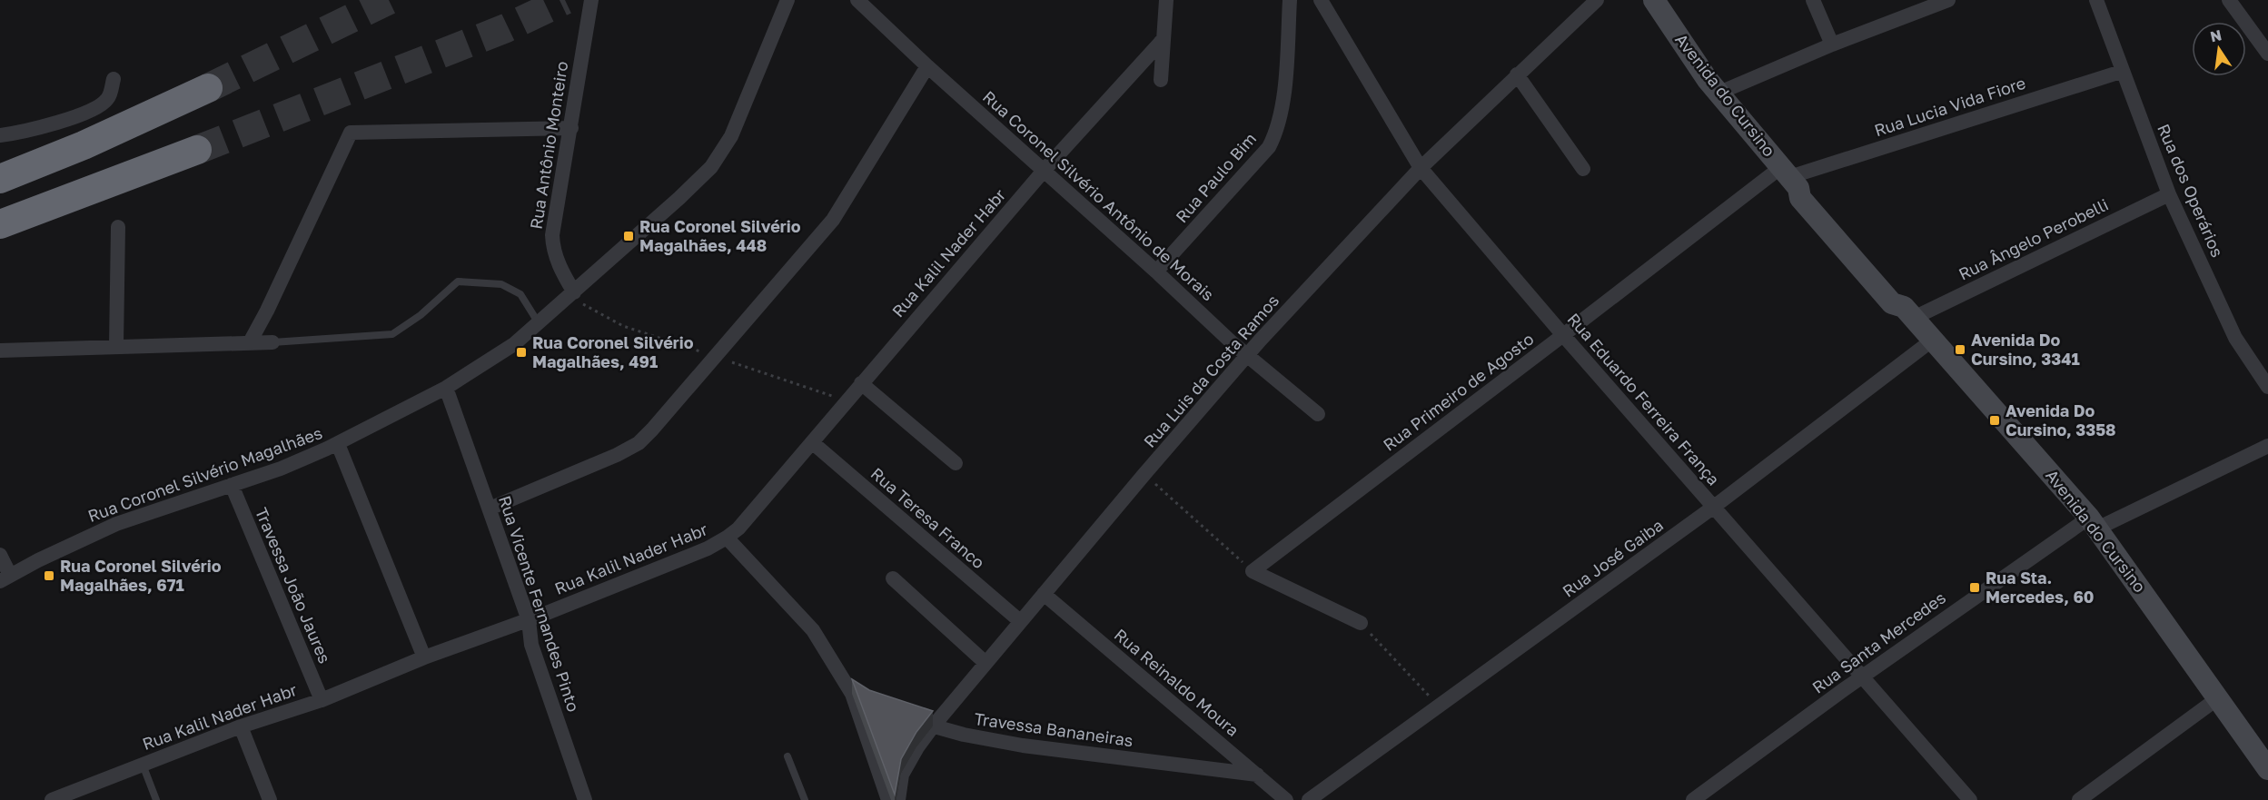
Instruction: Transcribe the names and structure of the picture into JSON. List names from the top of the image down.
{
  "streets": {
    "main road": ["Avenida do Cursino"],
    "street": [
      "Rua Lucia Vida Fiore",
      "Rua Antônio Monteiro",
      "Rua Paulo Bim",
      "Rua dos Operários",
      "Rua Coronel Silvério Antônio de Morais",
      "Rua Ângelo Perobelli",
      "Rua Kalil Nader Habr",
      "Rua Luis da Costa Ramos",
      "Rua Primeiro de Agosto",
      "Rua Eduardo Ferreira França",
      "Rua Coronel Silvério Magalhães",
      "Rua Teresa Franco",
      "Rua José Gaiba",
      "Travessa João Jaures",
      "Rua Vicente Fernandes Pinto",
      "Rua Santa Mercedes",
      "Rua Reinaldo Moura",
      "Travessa Bananeiras"
    ]
  },
  "crossings": [
    ["Avenida do Cursino", "Rua Lucia Vida Fiore"],
    ["Avenida do Cursino", "Rua Ângelo Perobelli"],
    ["Avenida do Cursino", "Rua Primeiro de Agosto"],
    ["Avenida do Cursino", "Rua José Gaiba"],
    ["Avenida do Cursino", "Rua Santa Mercedes"],
    ["Rua Lucia Vida Fiore", "Rua dos Operários"],
    ["Rua Lucia Vida Fiore", "Rua Primeiro de Agosto"],
    ["Rua Antônio Monteiro", "Rua Coronel Silvério Magalhães"],
    ["Rua Paulo Bim", "Rua Coronel Silvério Antônio de Morais"],
    ["Rua dos Operários", "Rua Ângelo Perobelli"],
    ["Rua Coronel Silvério Antônio de Morais", "Rua Kalil Nader Habr"],
    ["Rua Coronel Silvério Antônio de Morais", "Rua Luis da Costa Ramos"],
    ["Rua Kalil Nader Habr", "Rua Teresa Franco"],
    ["Rua Kalil Nader Habr", "Travessa João Jaures"],
    ["Rua Kalil Nader Habr", "Rua Vicente Fernandes Pinto"],
    ["Rua Luis da Costa Ramos", "Rua Eduardo Ferreira França"],
    ["Rua Luis da Costa Ramos", "Rua Teresa Franco"],
    ["Rua Luis da Costa Ramos", "Rua Reinaldo Moura"],
    ["Rua Luis da Costa Ramos", "Travessa Bananeiras"],
    ["Rua Primeiro de Agosto", "Rua Eduardo Ferreira França"],
    ["Rua Eduardo Ferreira França", "Rua José Gaiba"],
    ["Rua Eduardo Ferreira França", "Rua Santa Mercedes"],
    ["Rua Coronel Silvério Magalhães", "Travessa João Jaures"],
    ["Rua Coronel Silvério Magalhães", "Rua Vicente Fernandes Pinto"],
    ["Rua Reinaldo Moura", "Travessa Bananeiras"]
  ],
  "places": {
    "transit": [
      "Rua Coronel Silvério Magalhães, 448",
      "Avenida Do Cursino, 3341",
      "Rua Coronel Silvério Magalhães, 491",
      "Avenida Do Cursino, 3358",
      "Rua Coronel Silvério Magalhães, 671",
      "Rua Sta. Mercedes, 60"
    ]
  },
  "north": "top"
}
